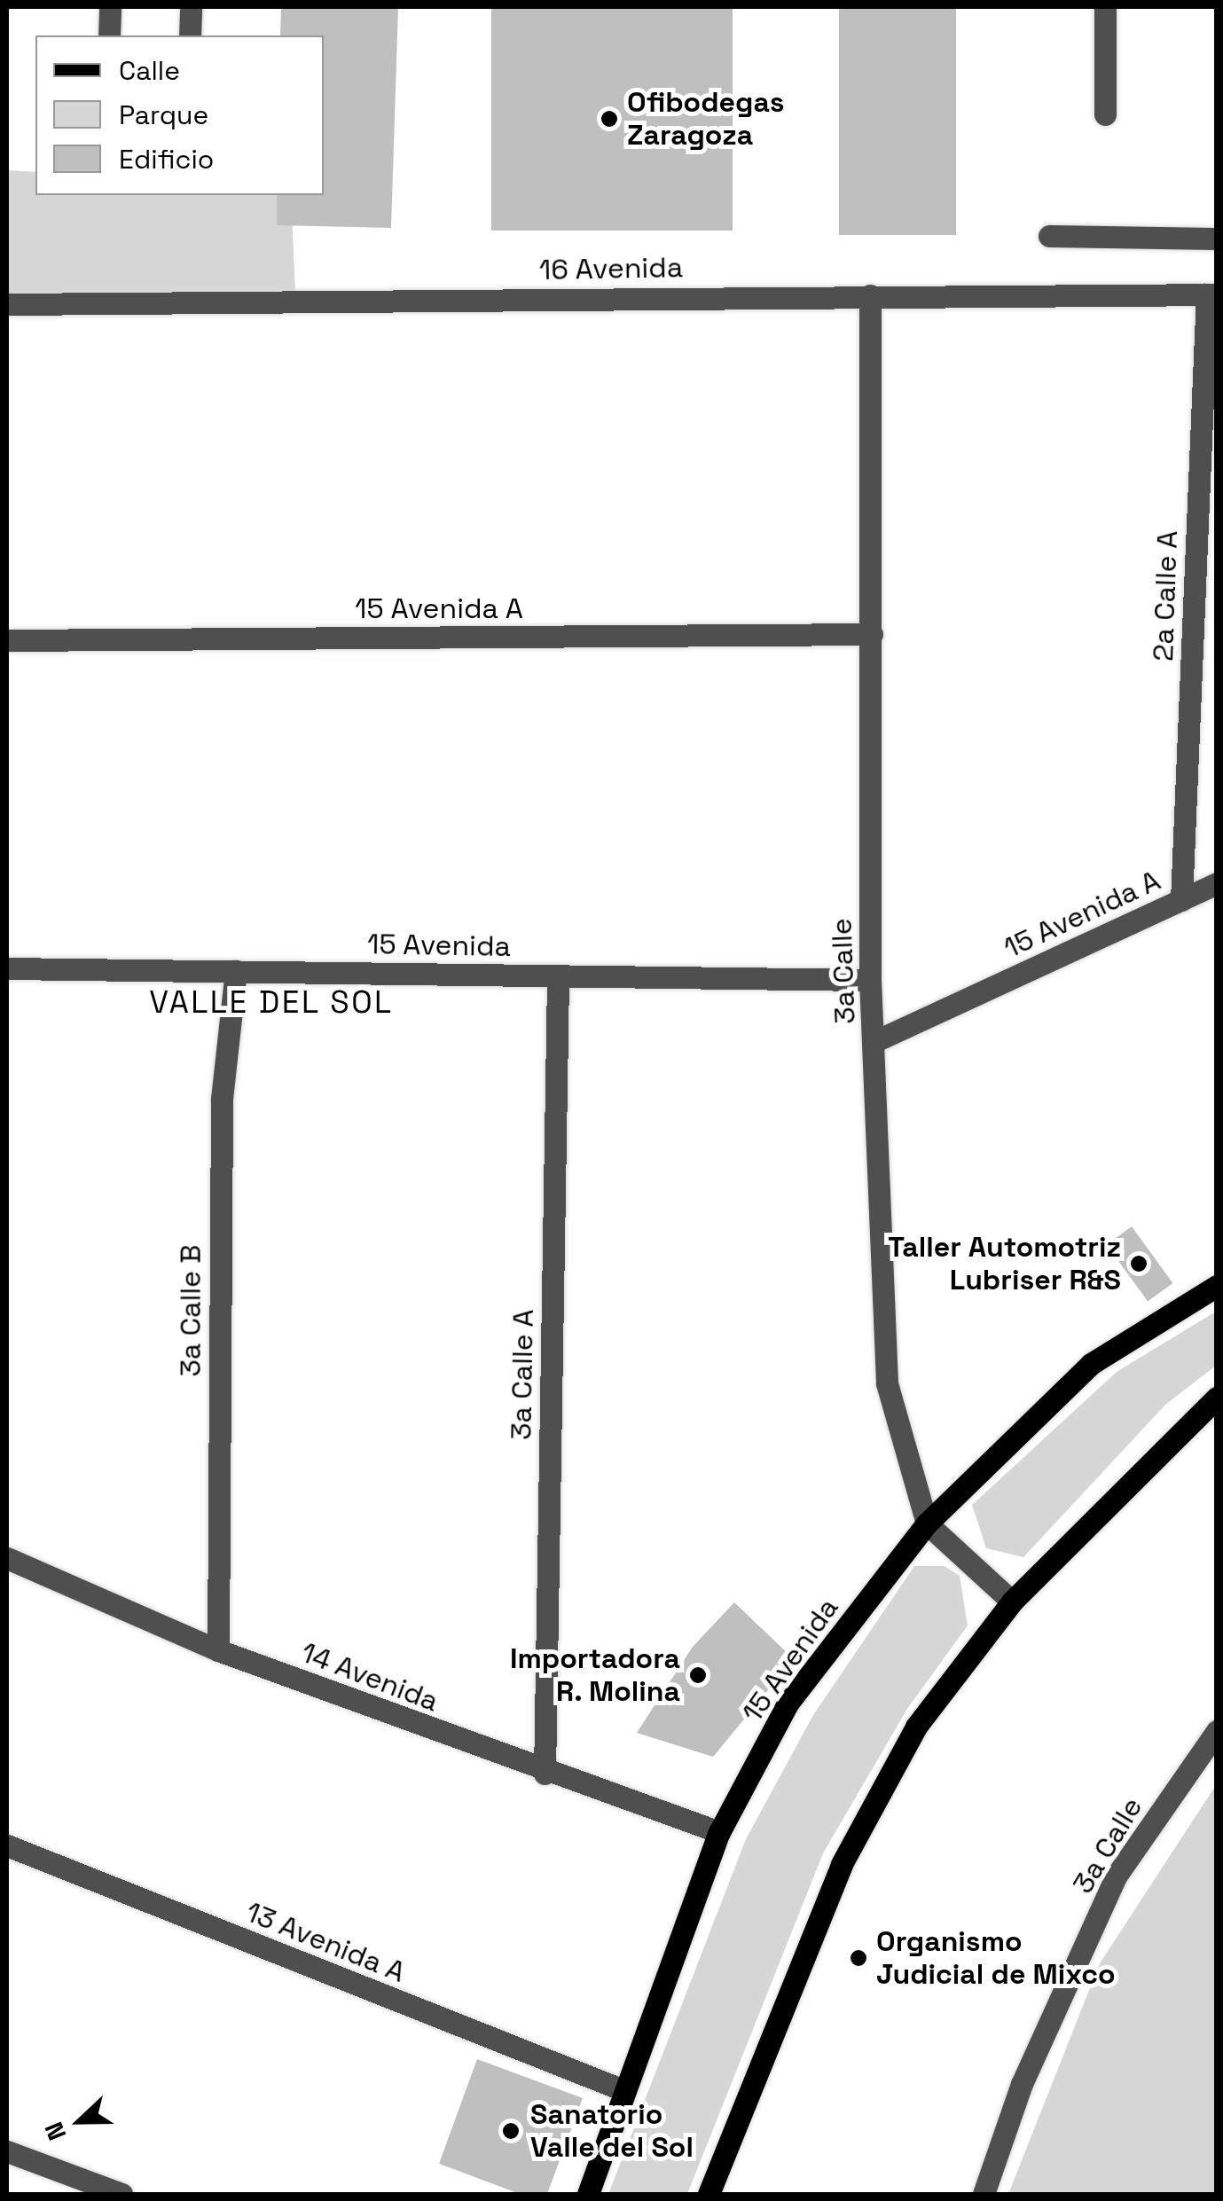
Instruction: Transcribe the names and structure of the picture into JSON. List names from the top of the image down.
{
  "streets": {
    "main road": ["15 Avenida"],
    "street": [
      "16 Avenida",
      "2a Calle A",
      "15 Avenida A",
      "3a Calle",
      "3a Calle B",
      "3a Calle A",
      "14 Avenida",
      "13 Avenida A"
    ]
  },
  "crossings": [
    ["16 Avenida", "2a Calle A"],
    ["16 Avenida", "3a Calle"],
    ["2a Calle A", "15 Avenida A"],
    ["15 Avenida A", "3a Calle"],
    ["15 Avenida", "3a Calle"],
    ["15 Avenida", "3a Calle B"],
    ["15 Avenida", "3a Calle A"],
    ["15 Avenida", "14 Avenida"],
    ["15 Avenida", "13 Avenida A"],
    ["3a Calle B", "14 Avenida"],
    ["3a Calle A", "14 Avenida"]
  ],
  "districts": ["VALLE DEL SOL"],
  "places": [
    "Ofibodegas Zaragoza",
    "Taller Automotriz Lubriser R&S",
    "Importadora R. Molina",
    "Organismo Judicial de Mixco",
    "Sanatorio Valle del Sol"
  ],
  "legend": ["Calle", "Parque", "Edificio"],
  "north": "left"
}
